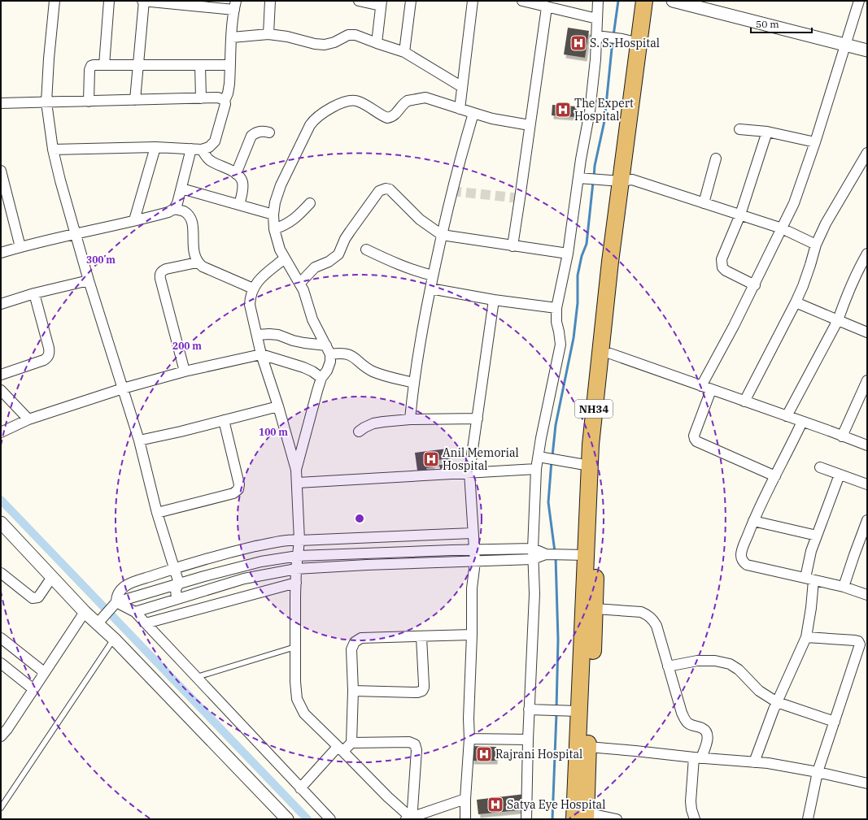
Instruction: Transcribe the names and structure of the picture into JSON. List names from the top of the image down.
{
  "streets": {
    "highway": ["NH34"]
  },
  "places": {
    "hospital": [
      "S. S. Hospital",
      "The Expert Hospital",
      "Anil Memorial Hospital",
      "Rajrani Hospital",
      "Satya Eye Hospital"
    ]
  },
  "scale_bar": "50 m",
  "rings": ["300 m", "200 m", "100 m"]
}
